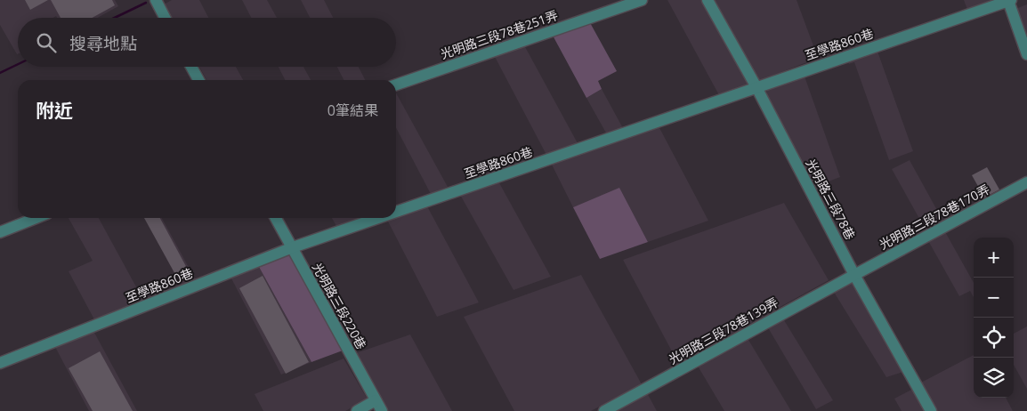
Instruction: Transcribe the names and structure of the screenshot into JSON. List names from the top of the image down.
{
  "streets": {
    "street": [
      "光明路三段78巷251弄",
      "至學路860巷",
      "光明路三段78巷",
      "光明路三段78巷170弄",
      "光明路三段220巷",
      "光明路三段78巷139弄"
    ]
  },
  "crossings": [
    ["至學路860巷", "光明路三段78巷"],
    ["至學路860巷", "光明路三段220巷"],
    ["光明路三段78巷", "光明路三段78巷170弄"],
    ["光明路三段78巷", "光明路三段78巷139弄"],
    ["光明路三段78巷170弄", "光明路三段78巷139弄"]
  ],
  "page": {
    "search": "搜尋地點",
    "heading": ["附近", "0筆結果"],
    "map_buttons": ["+", "−"]
  }
}
